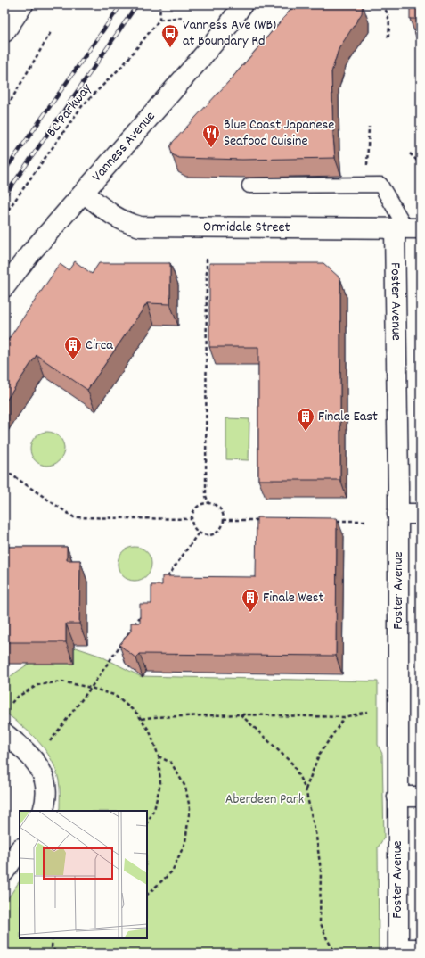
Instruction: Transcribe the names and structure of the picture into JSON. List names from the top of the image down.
{
  "streets": {
    "street": ["Vanness Avenue", "Ormidale Street", "Foster Avenue"],
    "path": ["BC Parkway"]
  },
  "crossings": [
    ["Vanness Avenue", "Ormidale Street"],
    ["Ormidale Street", "Foster Avenue"]
  ],
  "parks": ["Aberdeen Park"],
  "places": {
    "bus stop": ["Vanness Ave (WB) at Boundary Rd"],
    "restaurant": ["Blue Coast Japanese Seafood Cuisine"],
    "building": ["Circa", "Finale East", "Finale West"]
  }
}
